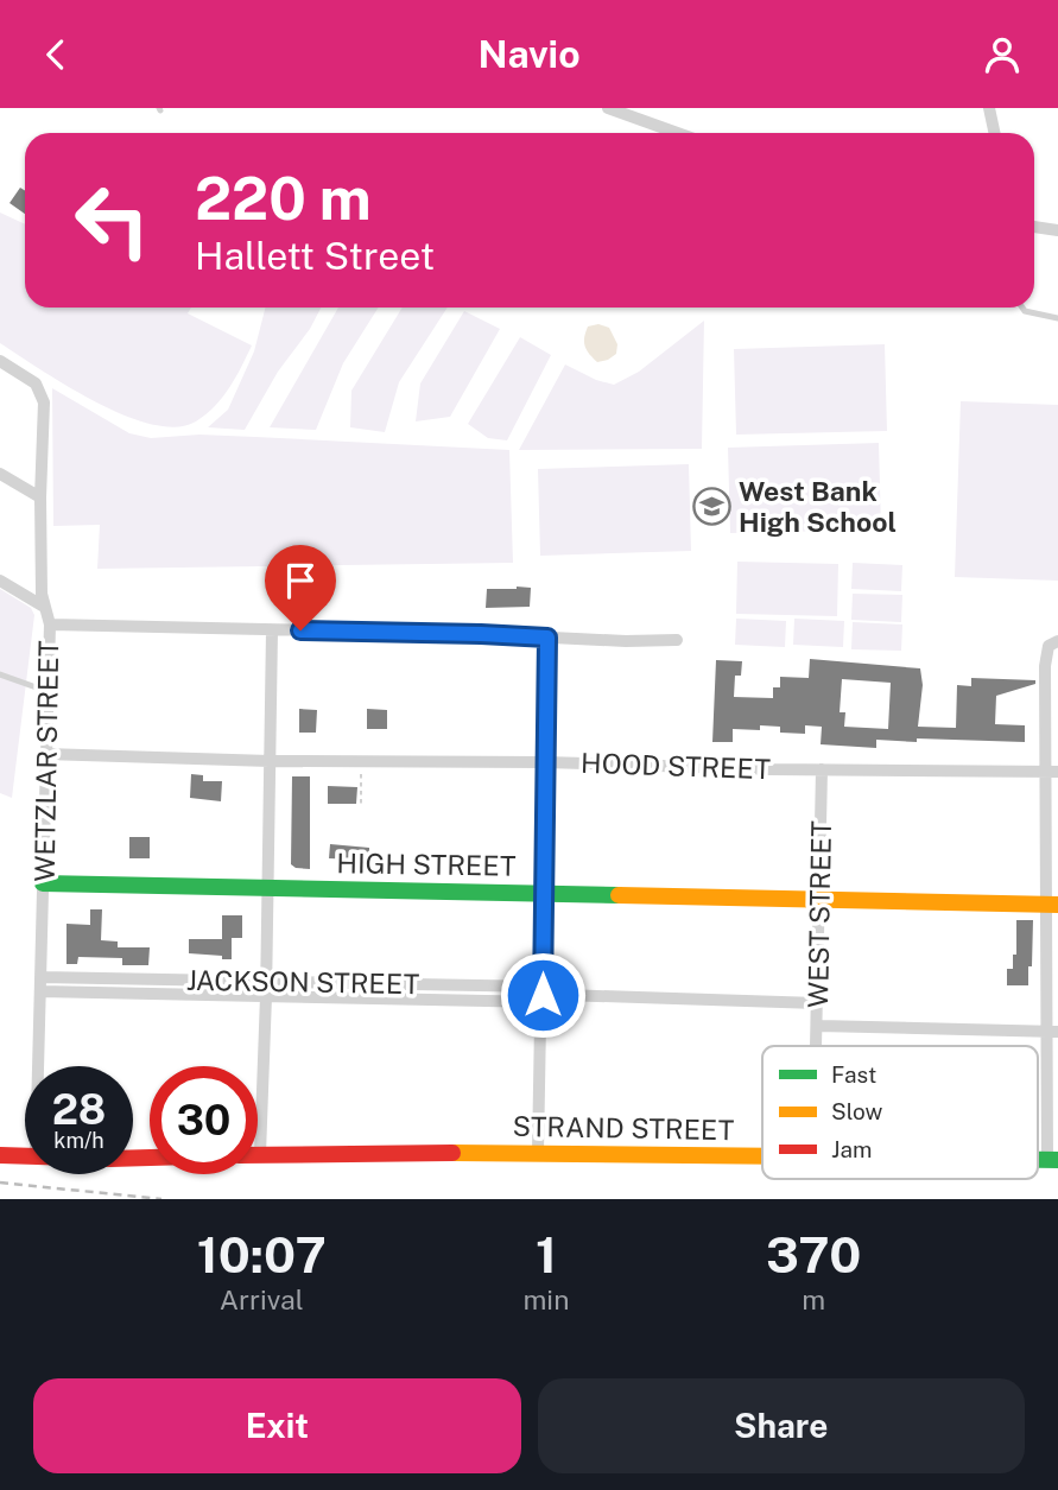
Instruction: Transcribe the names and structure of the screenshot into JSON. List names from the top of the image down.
{
  "streets": {
    "street": [
      "WETZLAR STREET",
      "HOOD STREET",
      "HIGH STREET",
      "WEST STREET",
      "JACKSON STREET",
      "STRAND STREET"
    ]
  },
  "crossings": [
    ["WETZLAR STREET", "HOOD STREET"],
    ["WETZLAR STREET", "HIGH STREET"],
    ["WETZLAR STREET", "JACKSON STREET"],
    ["HOOD STREET", "WEST STREET"],
    ["HIGH STREET", "WEST STREET"],
    ["WEST STREET", "JACKSON STREET"]
  ],
  "places": {
    "school or university": ["West Bank High School"]
  },
  "legend": ["Fast", "Slow", "Jam"],
  "page": {
    "header": "Navio",
    "turn": ["220 m", "Hallett Street"],
    "speed": "28 km/h",
    "limit": "30",
    "eta": [
      "10:07",
      "Arrival",
      "1",
      "min",
      "370",
      "m"
    ],
    "buttons": ["Exit", "Share"]
  }
}
